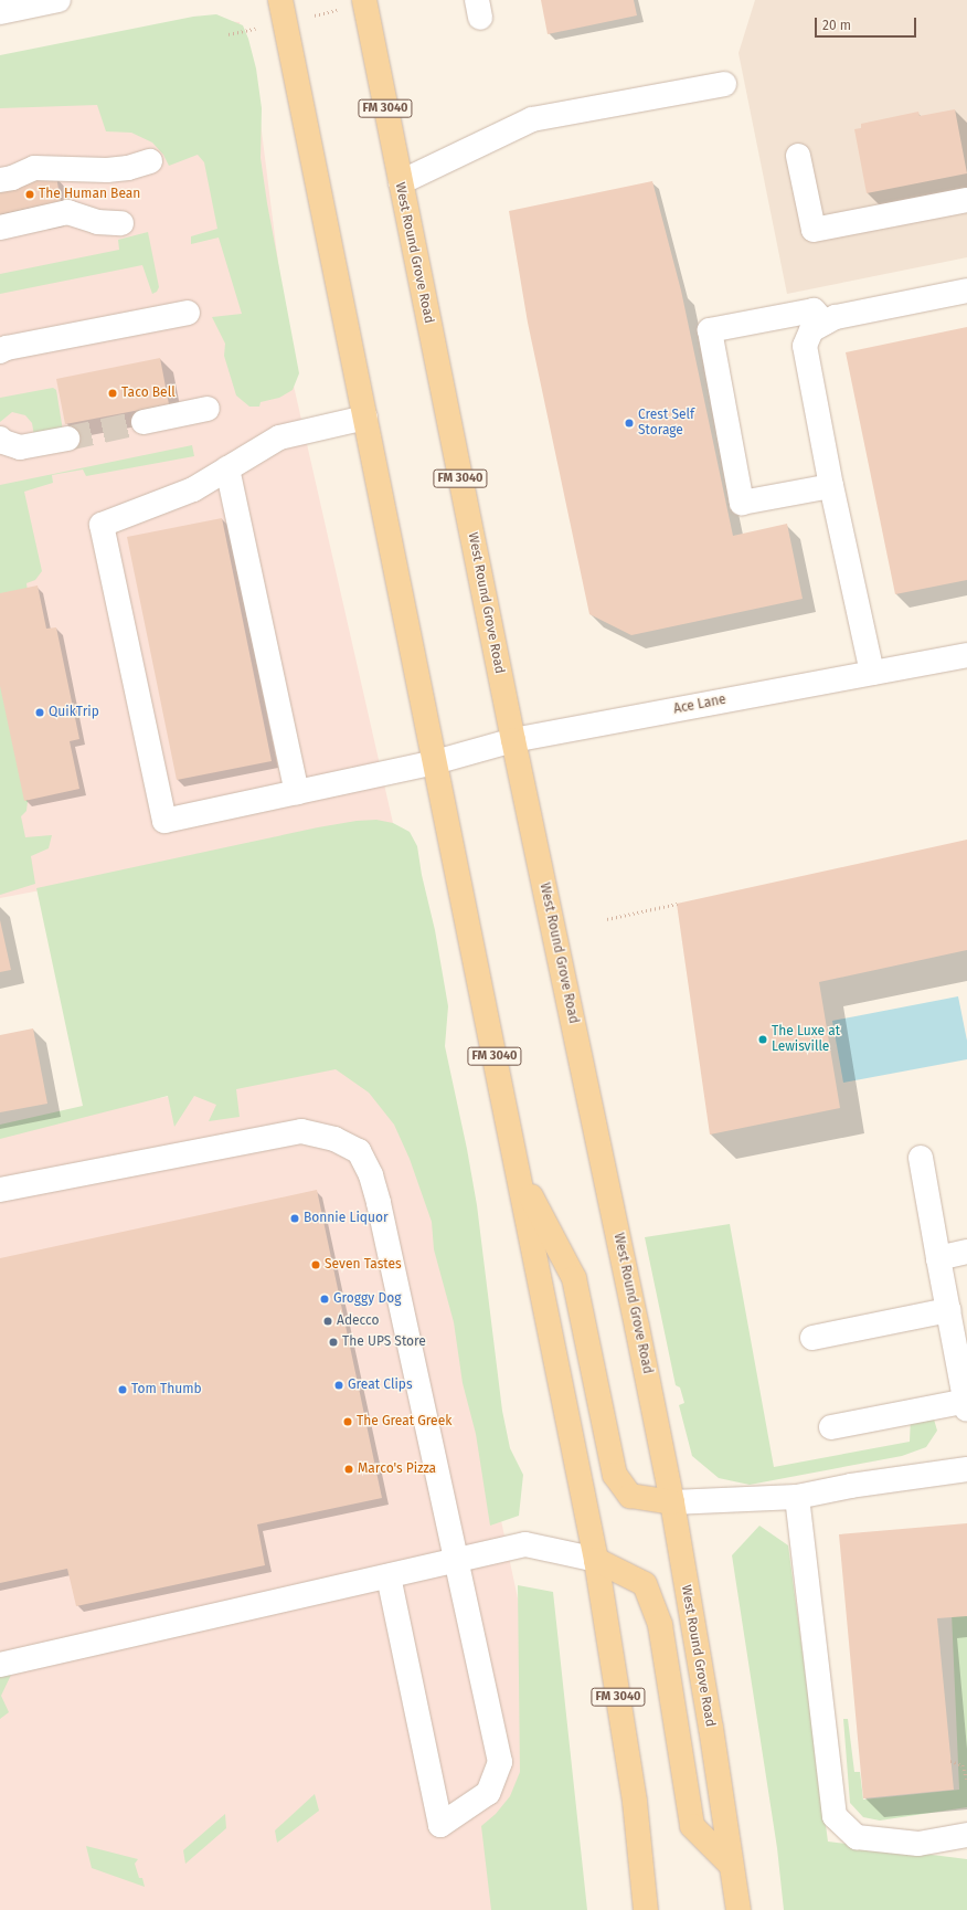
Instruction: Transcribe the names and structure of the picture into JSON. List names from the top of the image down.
{
  "streets": {
    "main road": ["FM 3040", "West Round Grove Road"],
    "street": ["Ace Lane"]
  },
  "crossings": [
    ["FM 3040", "Ace Lane"],
    ["West Round Grove Road", "Ace Lane"]
  ],
  "places": [
    "The Human Bean",
    "Taco Bell",
    "Crest Self Storage",
    "QuikTrip",
    "The Luxe at Lewisville",
    "Bonnie Liquor",
    "Seven Tastes",
    "Groggy Dog",
    "Adecco",
    "The UPS Store",
    "Great Clips",
    "Tom Thumb",
    "The Great Greek",
    "Marco's Pizza"
  ],
  "scale_bar": "20 m"
}
